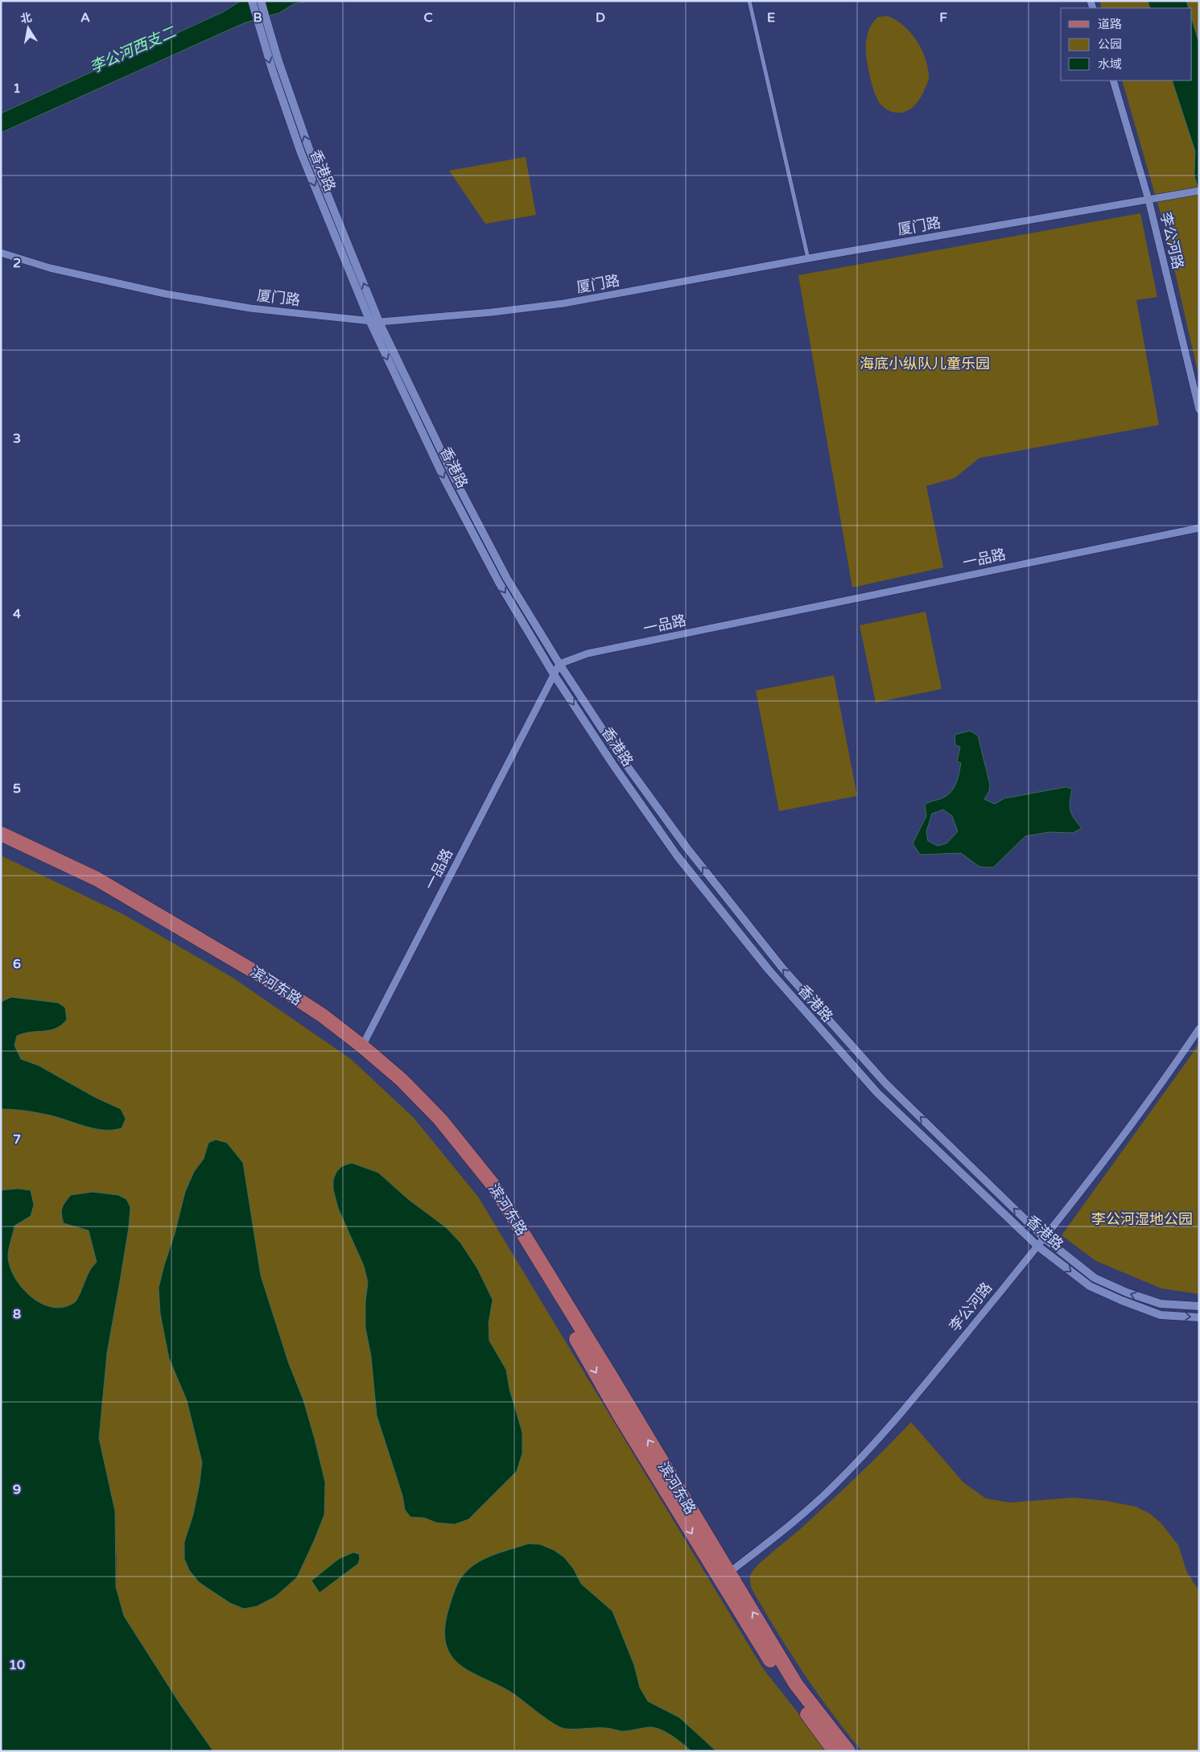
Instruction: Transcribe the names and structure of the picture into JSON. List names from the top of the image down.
{
  "streets": {
    "main road": ["香港路", "滨河东路"],
    "street": ["厦门路", "李公河路", "一品路"]
  },
  "crossings": [
    ["香港路", "厦门路"],
    ["香港路", "李公河路"],
    ["香港路", "一品路"],
    ["厦门路", "李公河路"],
    ["李公河路", "滨河东路"],
    ["一品路", "滨河东路"]
  ],
  "water": ["李公河西支二"],
  "parks": ["海底小纵队儿童乐园", "李公河湿地公园"],
  "legend": ["道路", "公园", "水域"],
  "north": "top",
  "grid": {
    "columns": [
      "A",
      "B",
      "C",
      "D",
      "E",
      "F"
    ],
    "rows": [
      "1",
      "2",
      "3",
      "4",
      "5",
      "6",
      "7",
      "8",
      "9",
      "10"
    ]
  }
}
